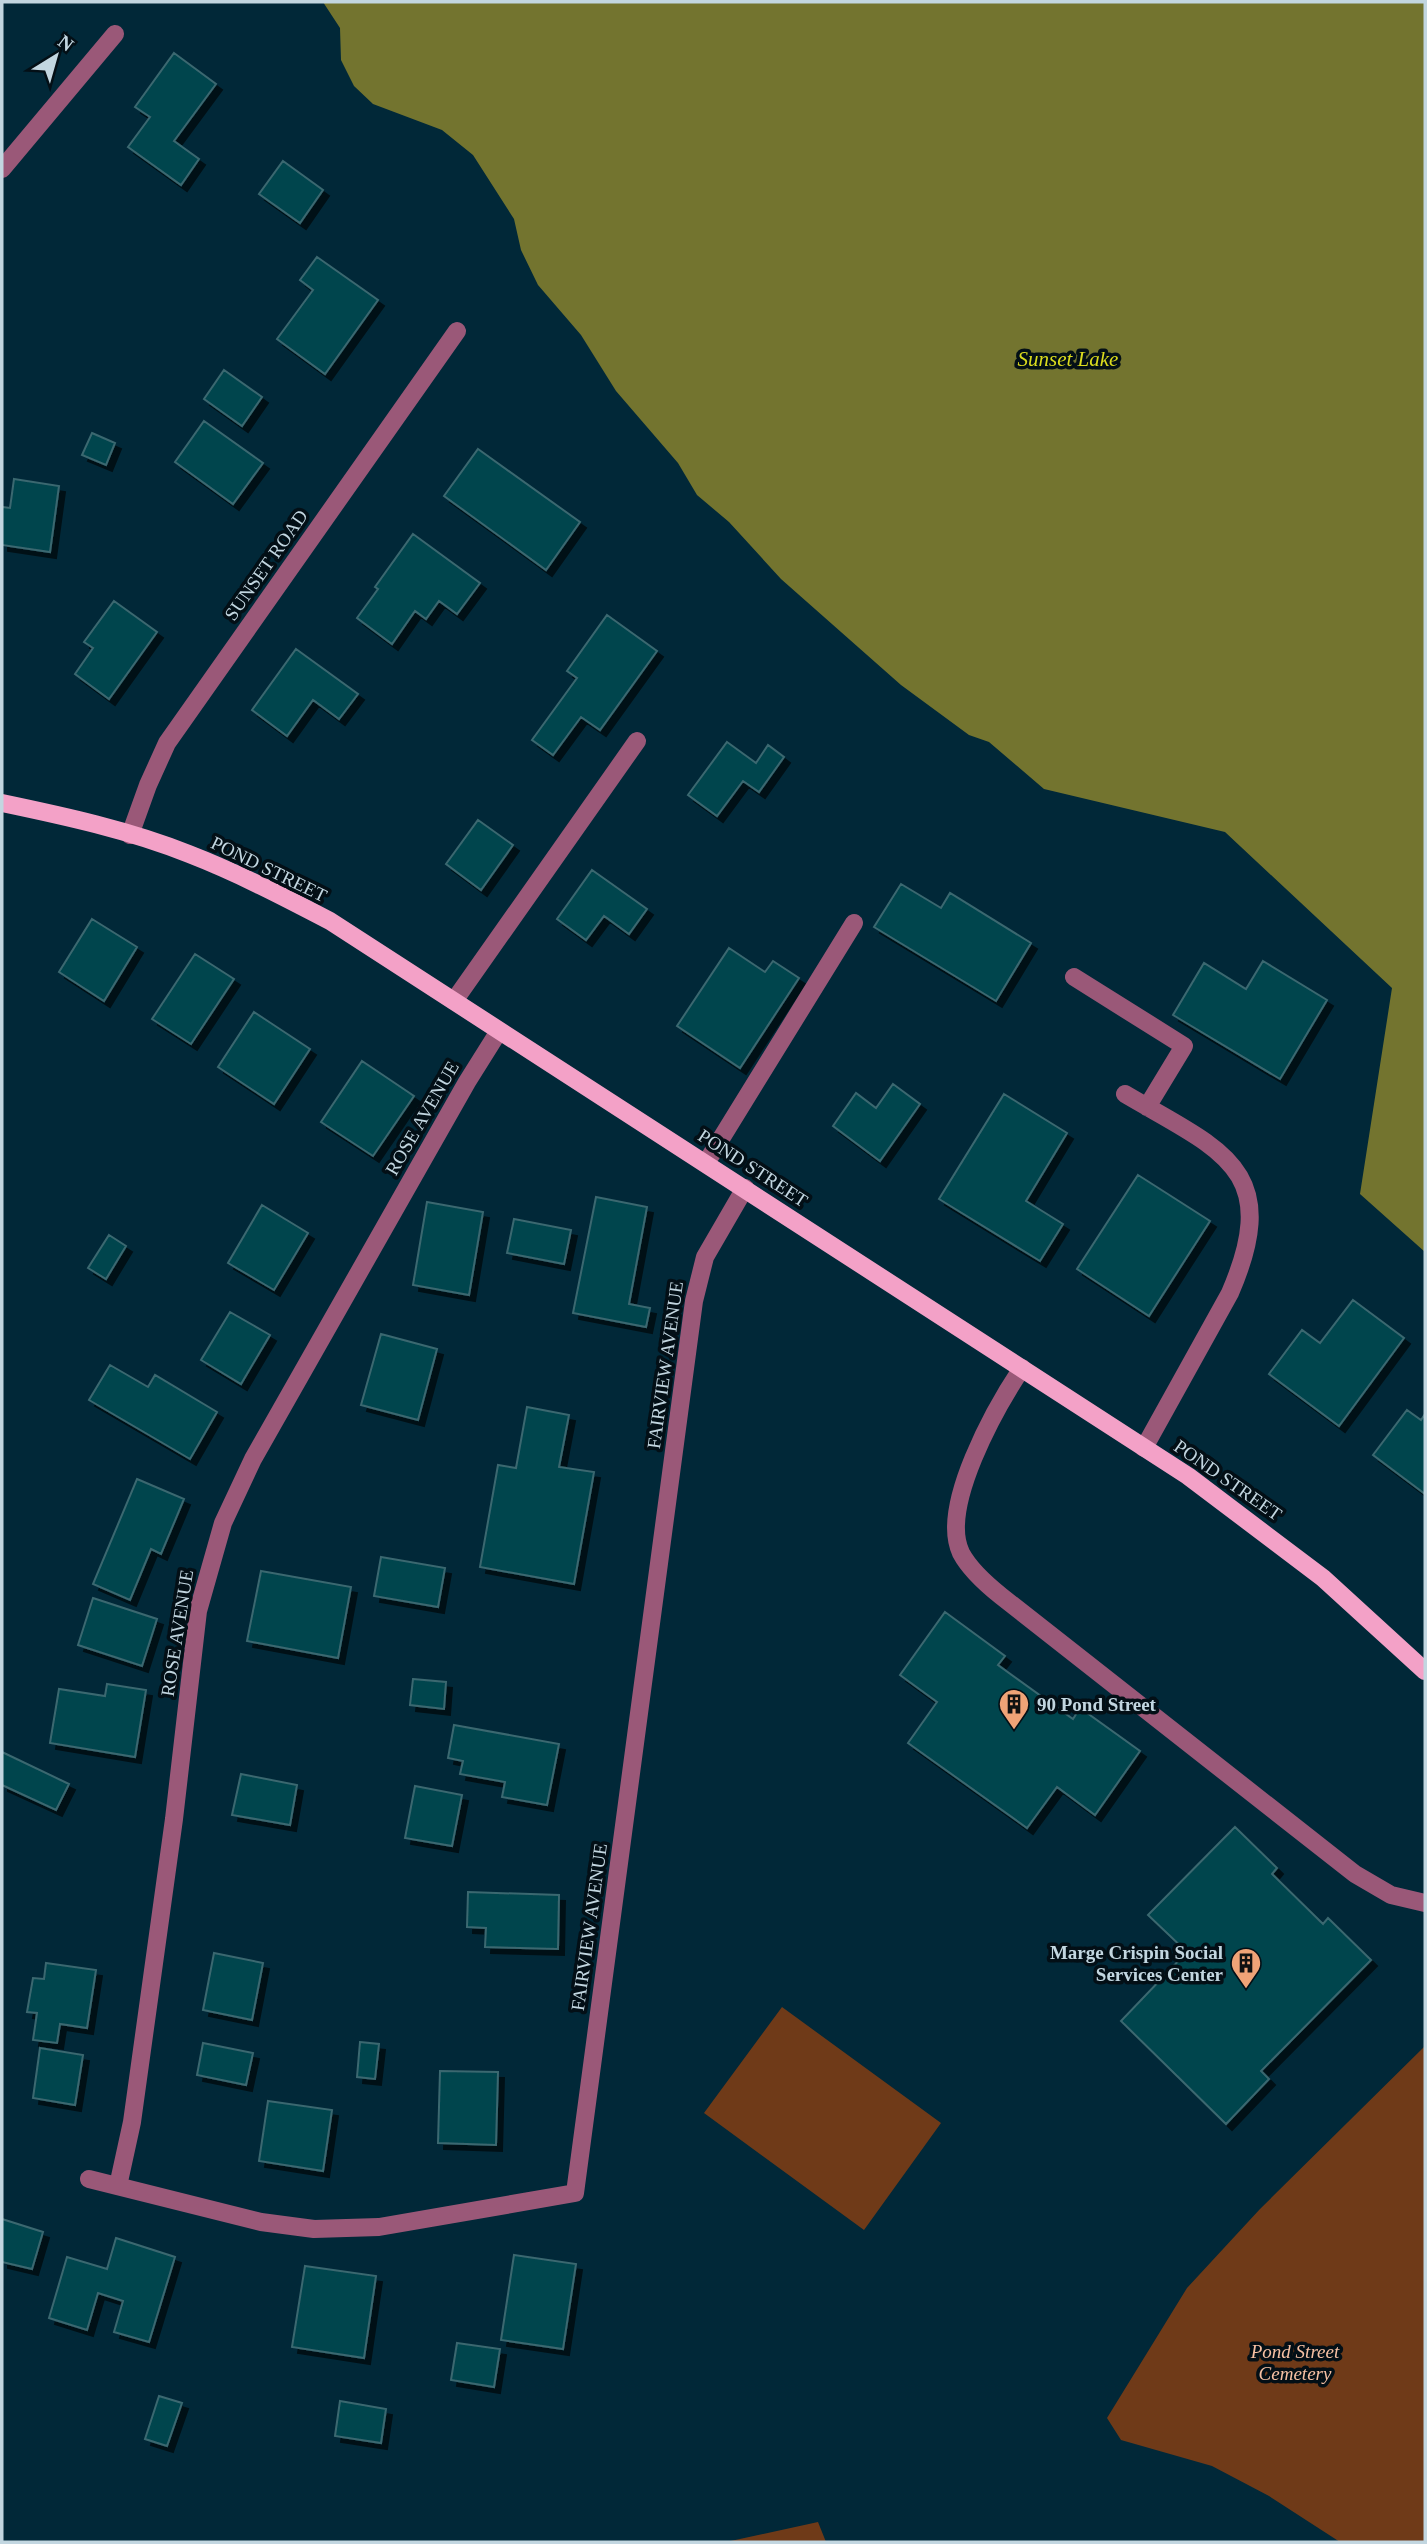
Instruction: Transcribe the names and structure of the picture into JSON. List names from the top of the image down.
{
  "streets": {
    "main road": ["POND STREET"],
    "street": ["SUNSET ROAD", "ROSE AVENUE", "FAIRVIEW AVENUE"]
  },
  "crossings": [
    ["SUNSET ROAD", "POND STREET"],
    ["POND STREET", "ROSE AVENUE"],
    ["POND STREET", "FAIRVIEW AVENUE"],
    ["ROSE AVENUE", "FAIRVIEW AVENUE"]
  ],
  "water": ["Sunset Lake"],
  "parks": ["Pond Street Cemetery"],
  "places": {
    "building": ["90 Pond Street", "Marge Crispin Social Services Center"]
  },
  "north": "top right"
}
